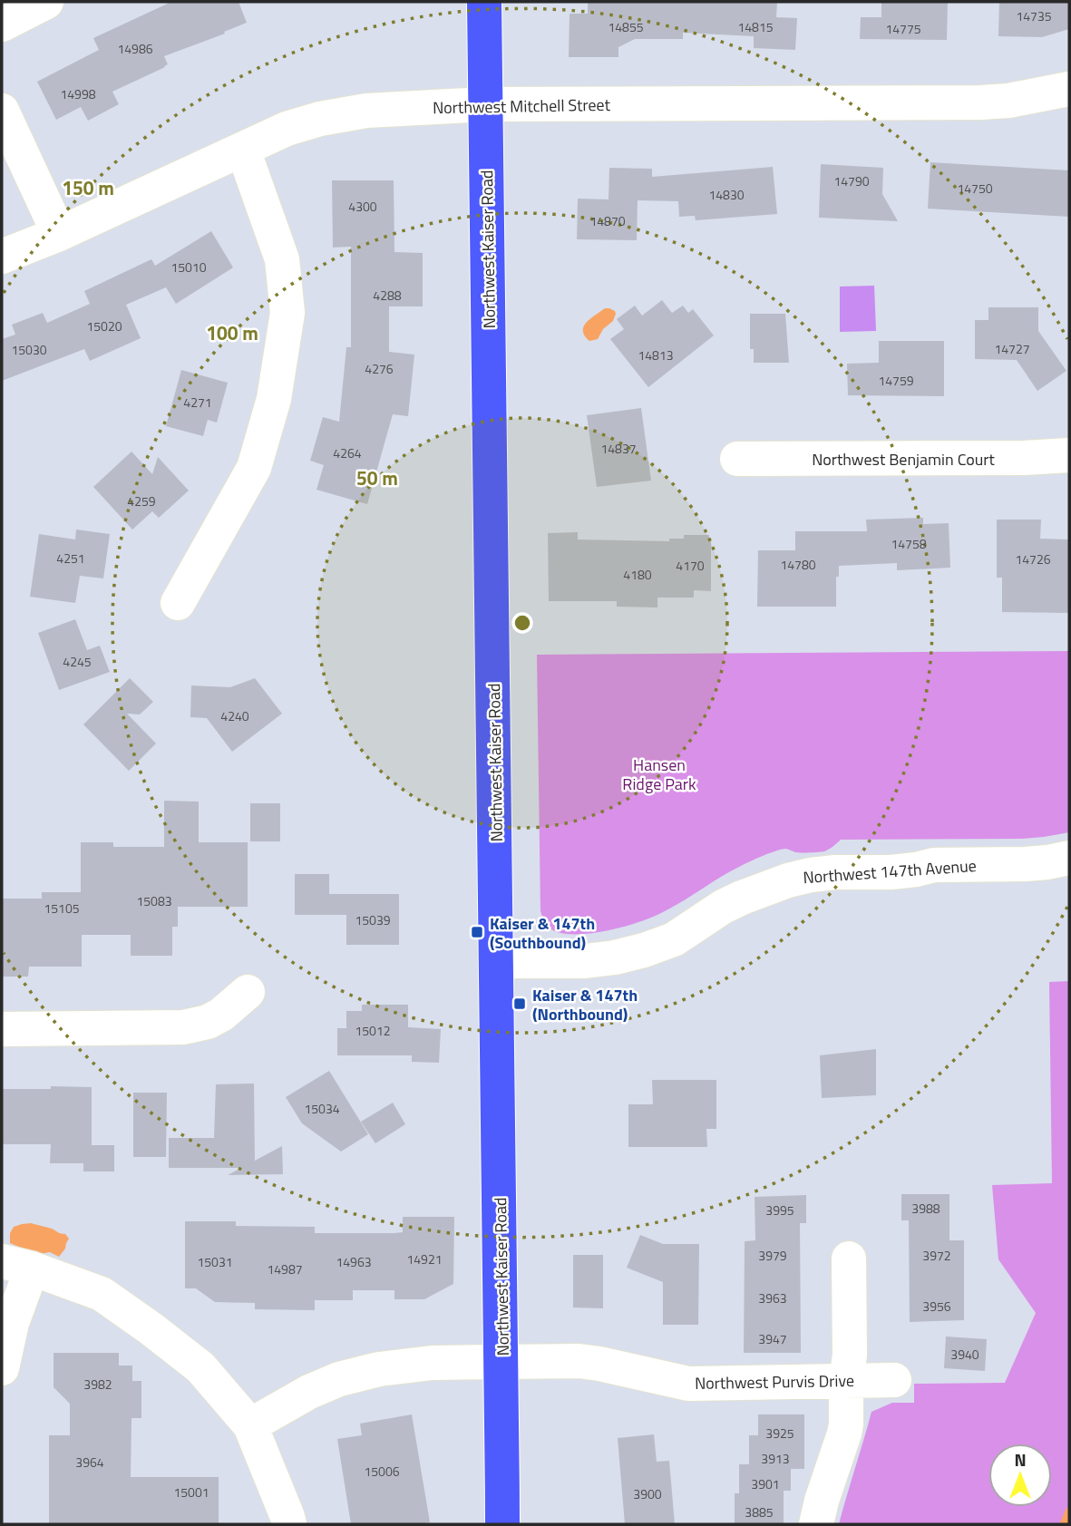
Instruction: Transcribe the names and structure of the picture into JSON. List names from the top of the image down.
{
  "streets": {
    "main road": ["Northwest Kaiser Road"],
    "street": [
      "Northwest Mitchell Street",
      "Northwest Benjamin Court",
      "Northwest 147th Avenue",
      "Northwest Purvis Drive"
    ]
  },
  "crossings": [
    ["Northwest Mitchell Street", "Northwest Kaiser Road"],
    ["Northwest Kaiser Road", "Northwest 147th Avenue"],
    ["Northwest Kaiser Road", "Northwest Purvis Drive"]
  ],
  "parks": ["Hansen Ridge Park"],
  "places": {
    "transit": ["Kaiser & 147th (Southbound)", "Kaiser & 147th (Northbound)"]
  },
  "house_numbers": [
    "14735",
    "14855",
    "14815",
    "14775",
    "14986",
    "14998",
    "14790",
    "14750",
    "14830",
    "4300",
    "14870",
    "15010",
    "4288",
    "15020",
    "14727",
    "15030",
    "14813",
    "4276",
    "14759",
    "4271",
    "14837",
    "4264",
    "4259",
    "14758",
    "4251",
    "14726",
    "14780",
    "4170",
    "4180",
    "4245",
    "4240",
    "15083",
    "15105",
    "15039",
    "15012",
    "15034",
    "3988",
    "3995",
    "3979",
    "3972",
    "14921",
    "15031",
    "14963",
    "14987",
    "3963",
    "3956",
    "3947",
    "3940",
    "3982",
    "3925",
    "3913",
    "3964",
    "15006",
    "3901",
    "15001",
    "3900",
    "3885"
  ],
  "north": "top",
  "rings": ["150 m", "100 m", "50 m"]
}
